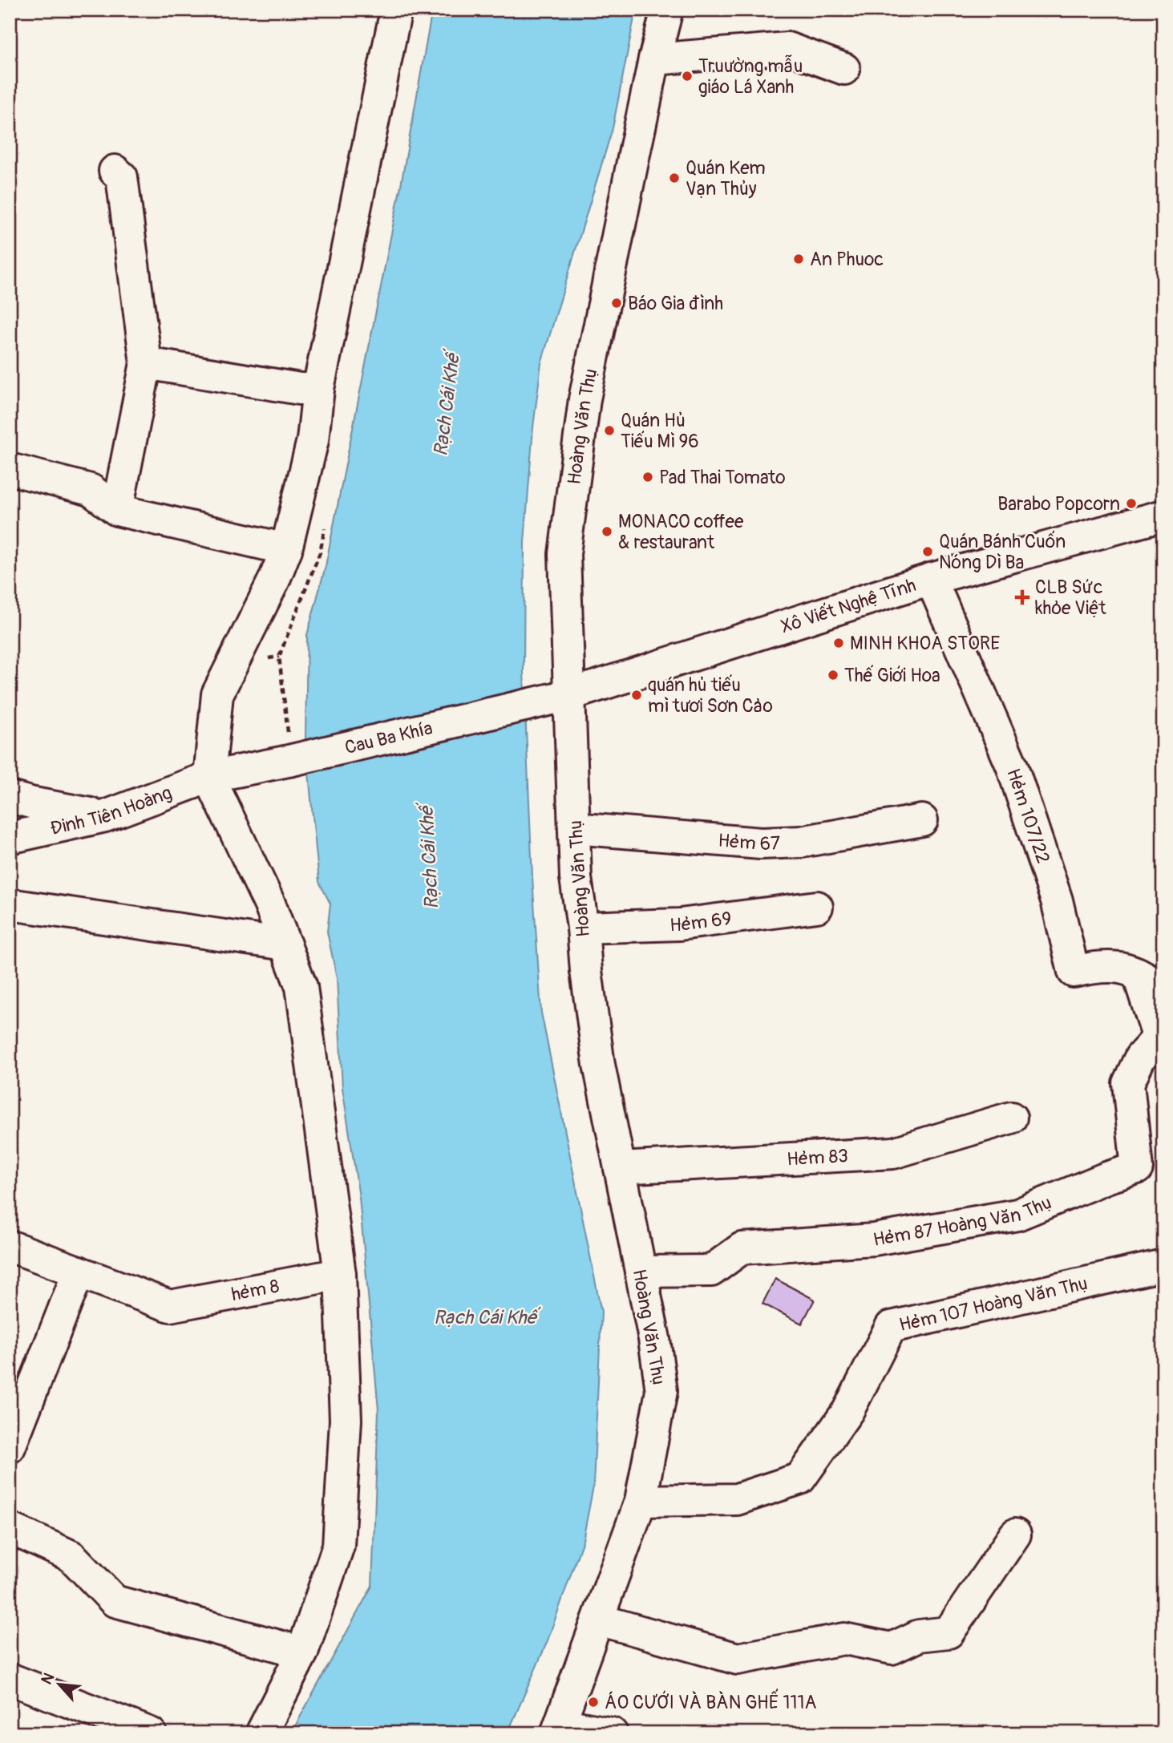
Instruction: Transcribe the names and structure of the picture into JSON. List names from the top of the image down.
{
  "streets": {
    "street": [
      "Hoàng Văn Thụ",
      "Xô Viết Nghệ Tĩnh",
      "Cau Ba Khía",
      "Đinh Tiên Hoàng",
      "Hẻm 107/22",
      "Hẻm 67",
      "Hẻm 69",
      "Hẻm 83",
      "Hẻm 87 Hoàng Văn Thụ",
      "hẻm 8",
      "Hẻm 107 Hoàng Văn Thụ"
    ]
  },
  "crossings": [
    ["Hoàng Văn Thụ", "Xô Viết Nghệ Tĩnh"],
    ["Hoàng Văn Thụ", "Cau Ba Khía"],
    ["Hoàng Văn Thụ", "Hẻm 67"],
    ["Hoàng Văn Thụ", "Hẻm 69"],
    ["Hoàng Văn Thụ", "Hẻm 83"],
    ["Hoàng Văn Thụ", "Hẻm 87 Hoàng Văn Thụ"],
    ["Hoàng Văn Thụ", "Hẻm 107 Hoàng Văn Thụ"],
    ["Xô Viết Nghệ Tĩnh", "Cau Ba Khía"],
    ["Xô Viết Nghệ Tĩnh", "Hẻm 107/22"],
    ["Cau Ba Khía", "Đinh Tiên Hoàng"]
  ],
  "water": ["Rạch Cái Khế"],
  "places": {
    "other": [
      "Truường mẫu giáo Lá Xanh",
      "Quán Kem Vạn Thủy",
      "An Phuoc",
      "Báo Gia đình",
      "Quán Hủ Tiếu Mì 96",
      "Pad Thai Tomato",
      "Barabo Popcorn",
      "MONACO coffee & restaurant",
      "Quán Bánh Cuốn Nóng Dì Ba",
      "MINH KHOA STORE",
      "Thế Giới Hoa",
      "quán hủ tiếu mì tươi Sơn Cảo",
      "ÁO CƯỚI VÀ BÀN GHẾ 111A"
    ],
    "health": ["CLB Sức khỏe Việt"]
  },
  "north": "top left"
}
